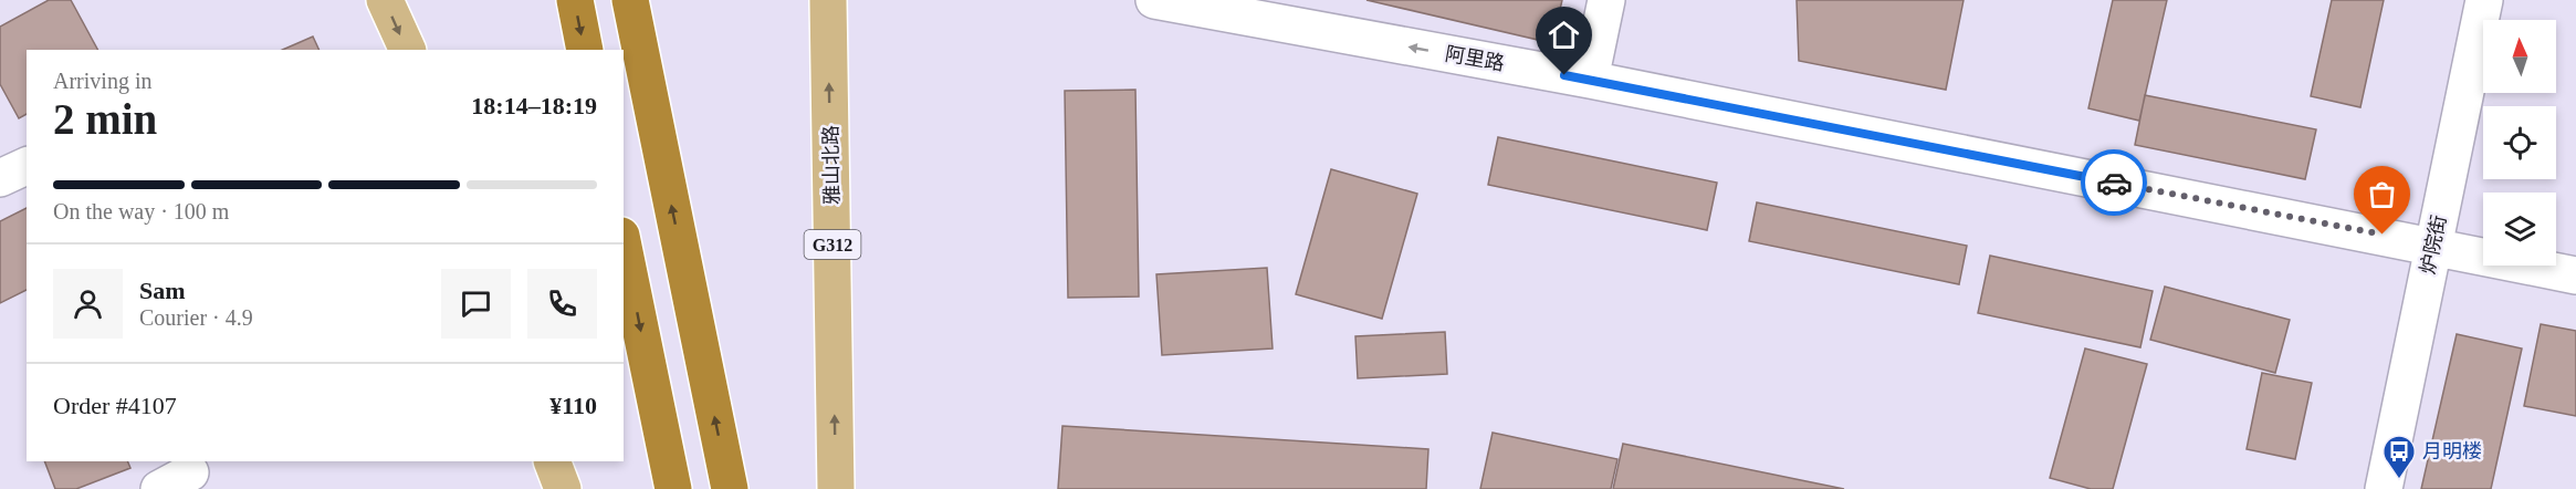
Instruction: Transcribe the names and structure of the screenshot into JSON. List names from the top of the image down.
{
  "streets": {
    "main road": ["雅山北路", "G312"],
    "street": ["阿里路", "炉院街"]
  },
  "crossings": [
    ["阿里路", "炉院街"]
  ],
  "one_way": ["雅山北路"],
  "places": {
    "bus stop": ["月明楼"]
  },
  "north": "top",
  "page": {
    "heading": ["2 min", "Arriving in", "18:14–18:19"],
    "panel": [
      "Sam",
      "Courier · 4.9",
      "Order #4107",
      "¥110"
    ],
    "bar": "On the way · 100 m"
  }
}
